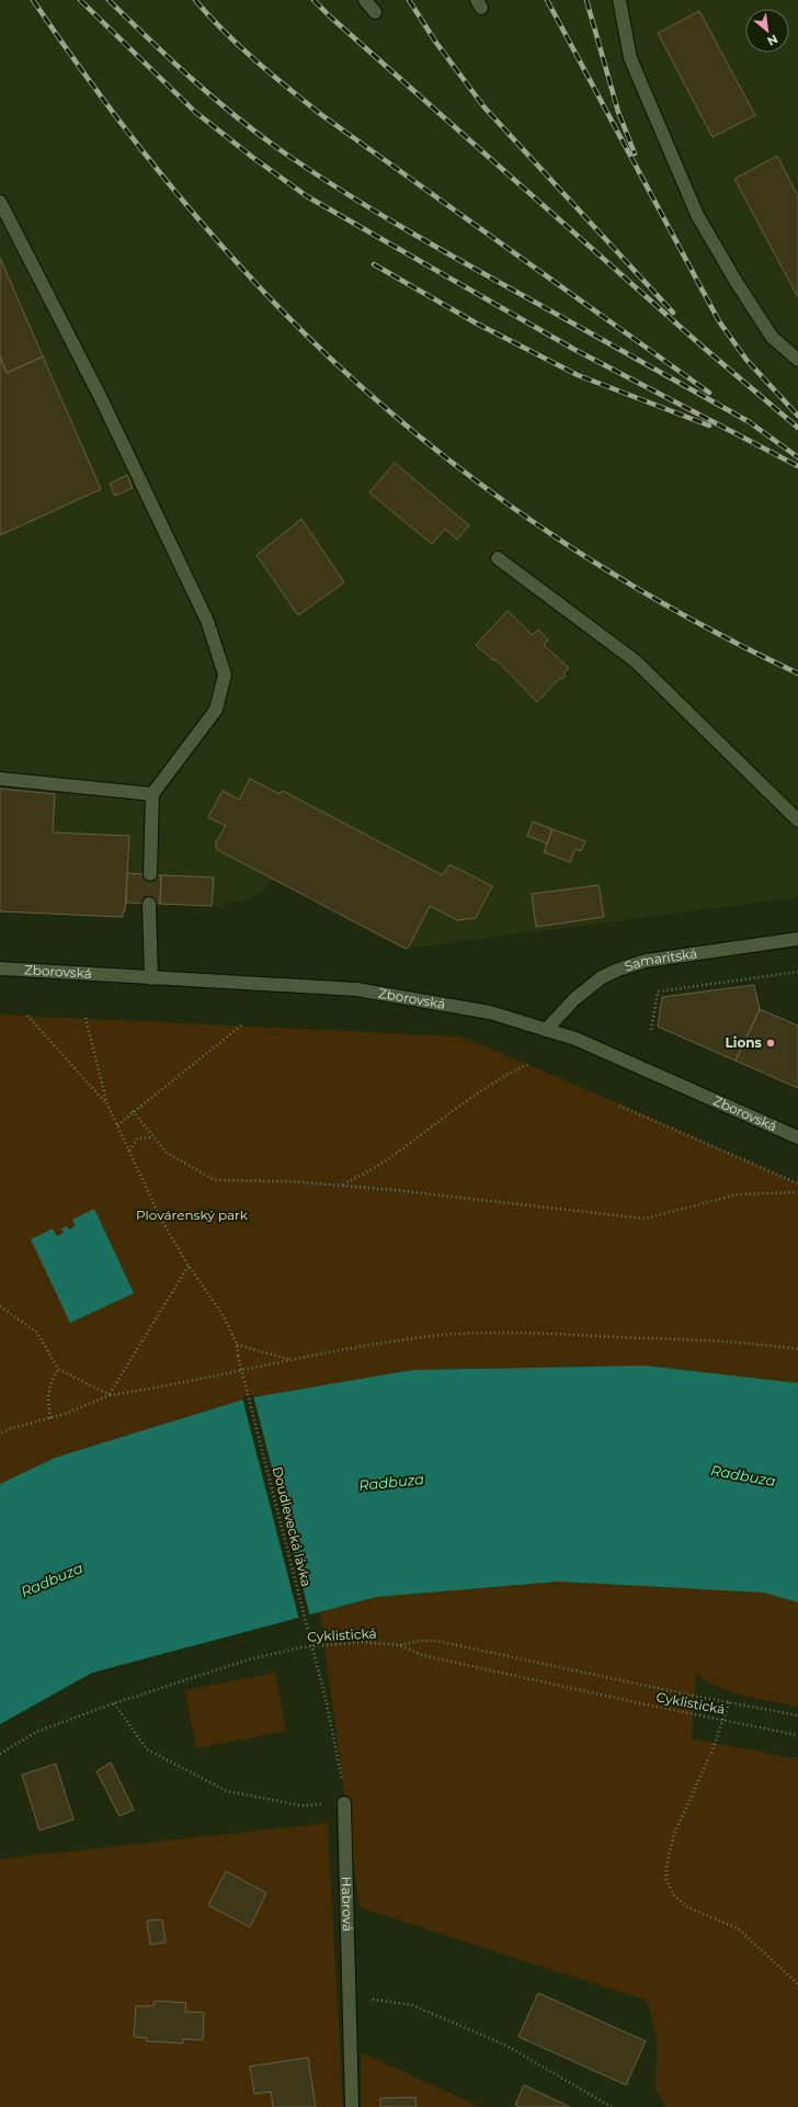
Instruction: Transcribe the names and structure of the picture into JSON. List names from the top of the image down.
{
  "streets": {
    "main road": ["Samaritská", "Zborovská", "Habrová"],
    "path": ["Doudlevecká lávka", "Cyklistická"]
  },
  "crossings": [
    ["Samaritská", "Zborovská"],
    ["Doudlevecká lávka", "Habrová"]
  ],
  "water": ["Radbuza"],
  "parks": ["Plovárenský park"],
  "places": ["Lions"],
  "north": "bottom right"
}
